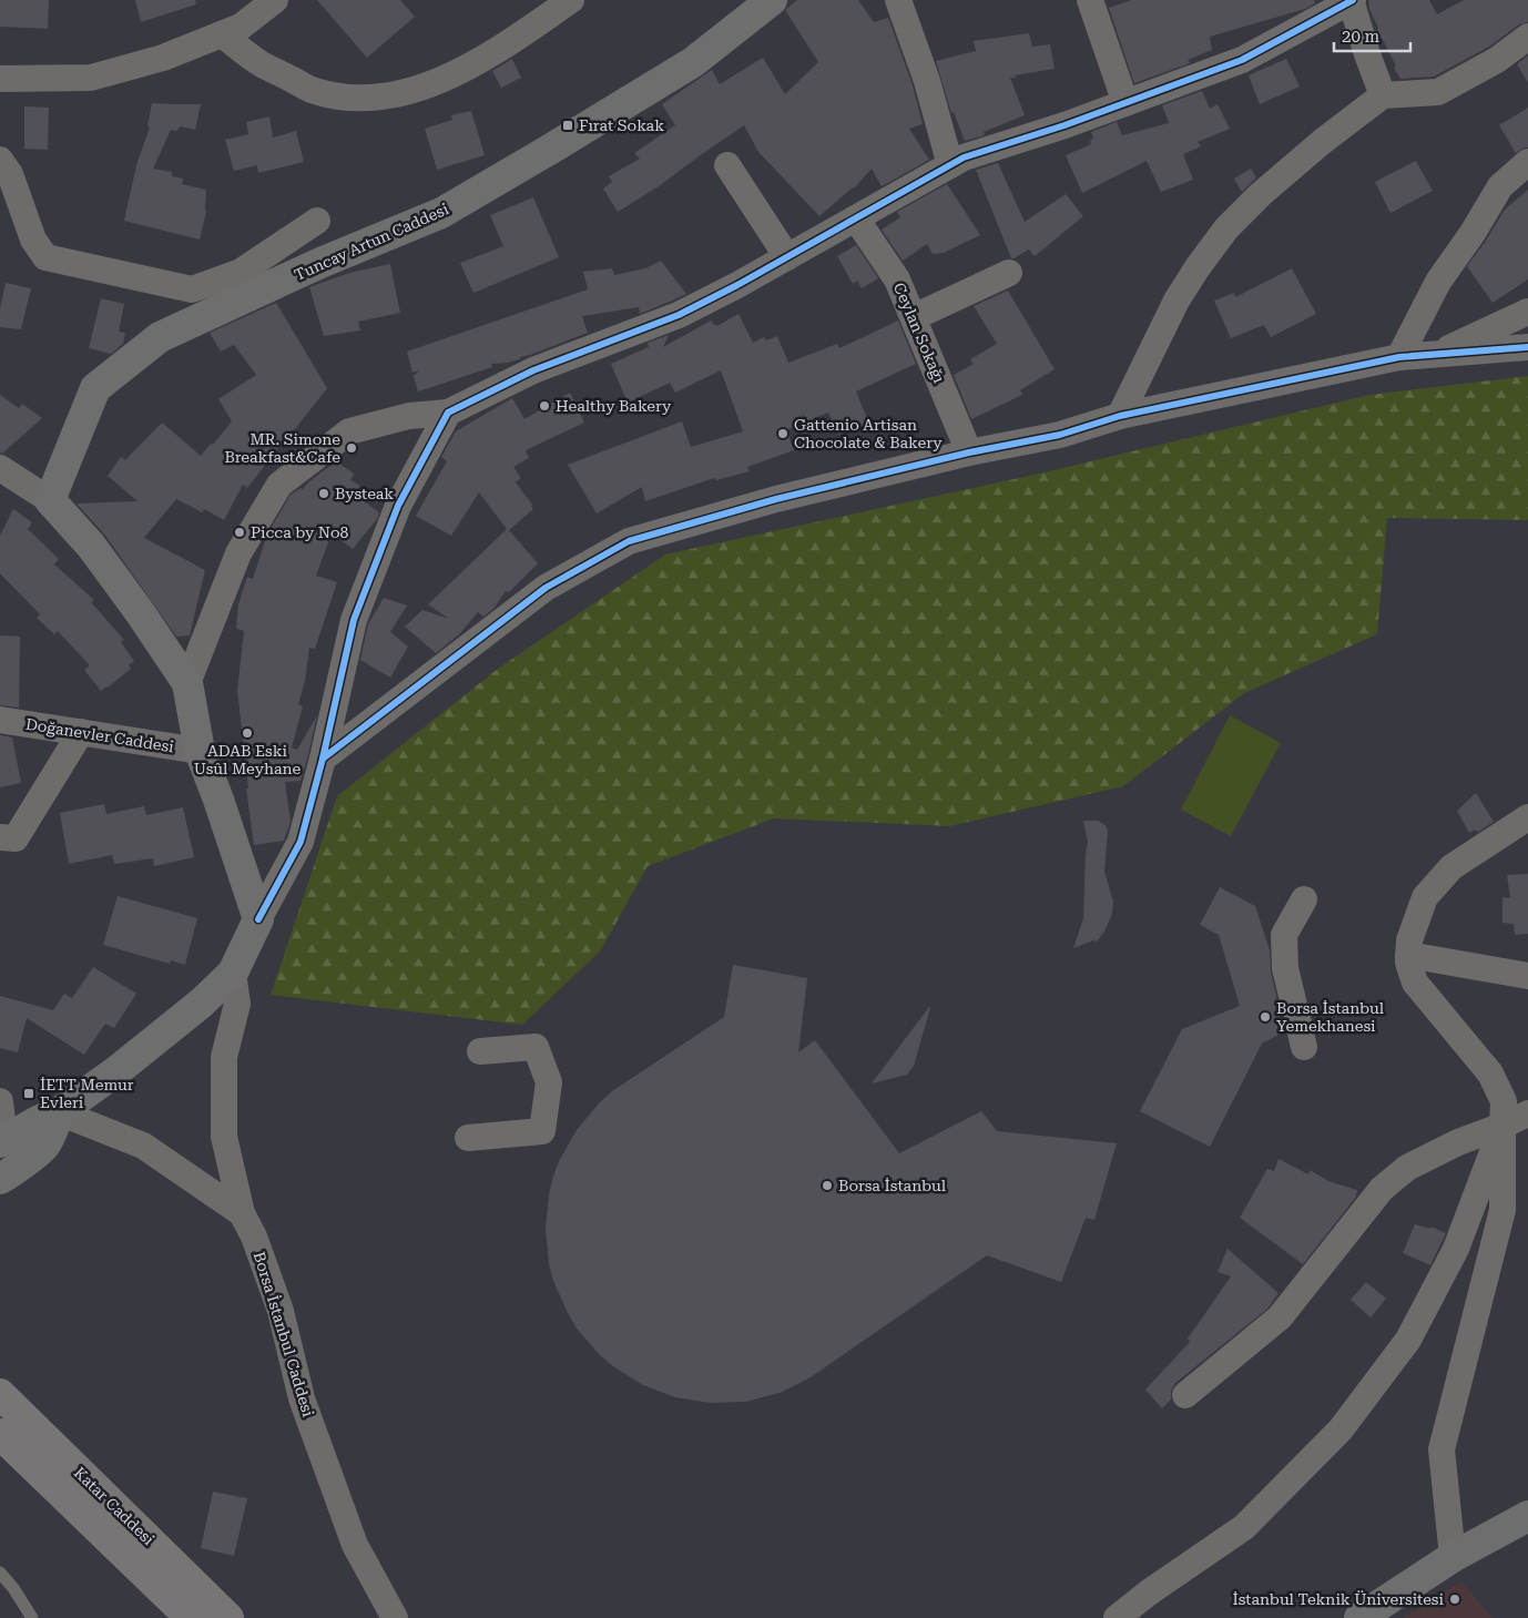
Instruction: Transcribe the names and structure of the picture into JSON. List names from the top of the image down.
{
  "streets": {
    "main road": ["Katar Caddesi"],
    "street": [
      "Tuncay Artun Caddesi",
      "Ceylan Sokağı",
      "Doğanevler Caddesi",
      "Borsa İstanbul Caddesi"
    ]
  },
  "places": {
    "transit": ["Fırat Sokak", "İETT Memur Evleri"],
    "other": [
      "Healthy Bakery",
      "Gattenio Artisan Chocolate & Bakery",
      "MR. Simone Breakfast&Cafe",
      "Bysteak",
      "Picca by No8",
      "ADAB Eski Usûl Meyhane",
      "Borsa İstanbul Yemekhanesi",
      "Borsa İstanbul",
      "İstanbul Teknik Üniversitesi"
    ]
  },
  "scale_bar": "20 m"
}
